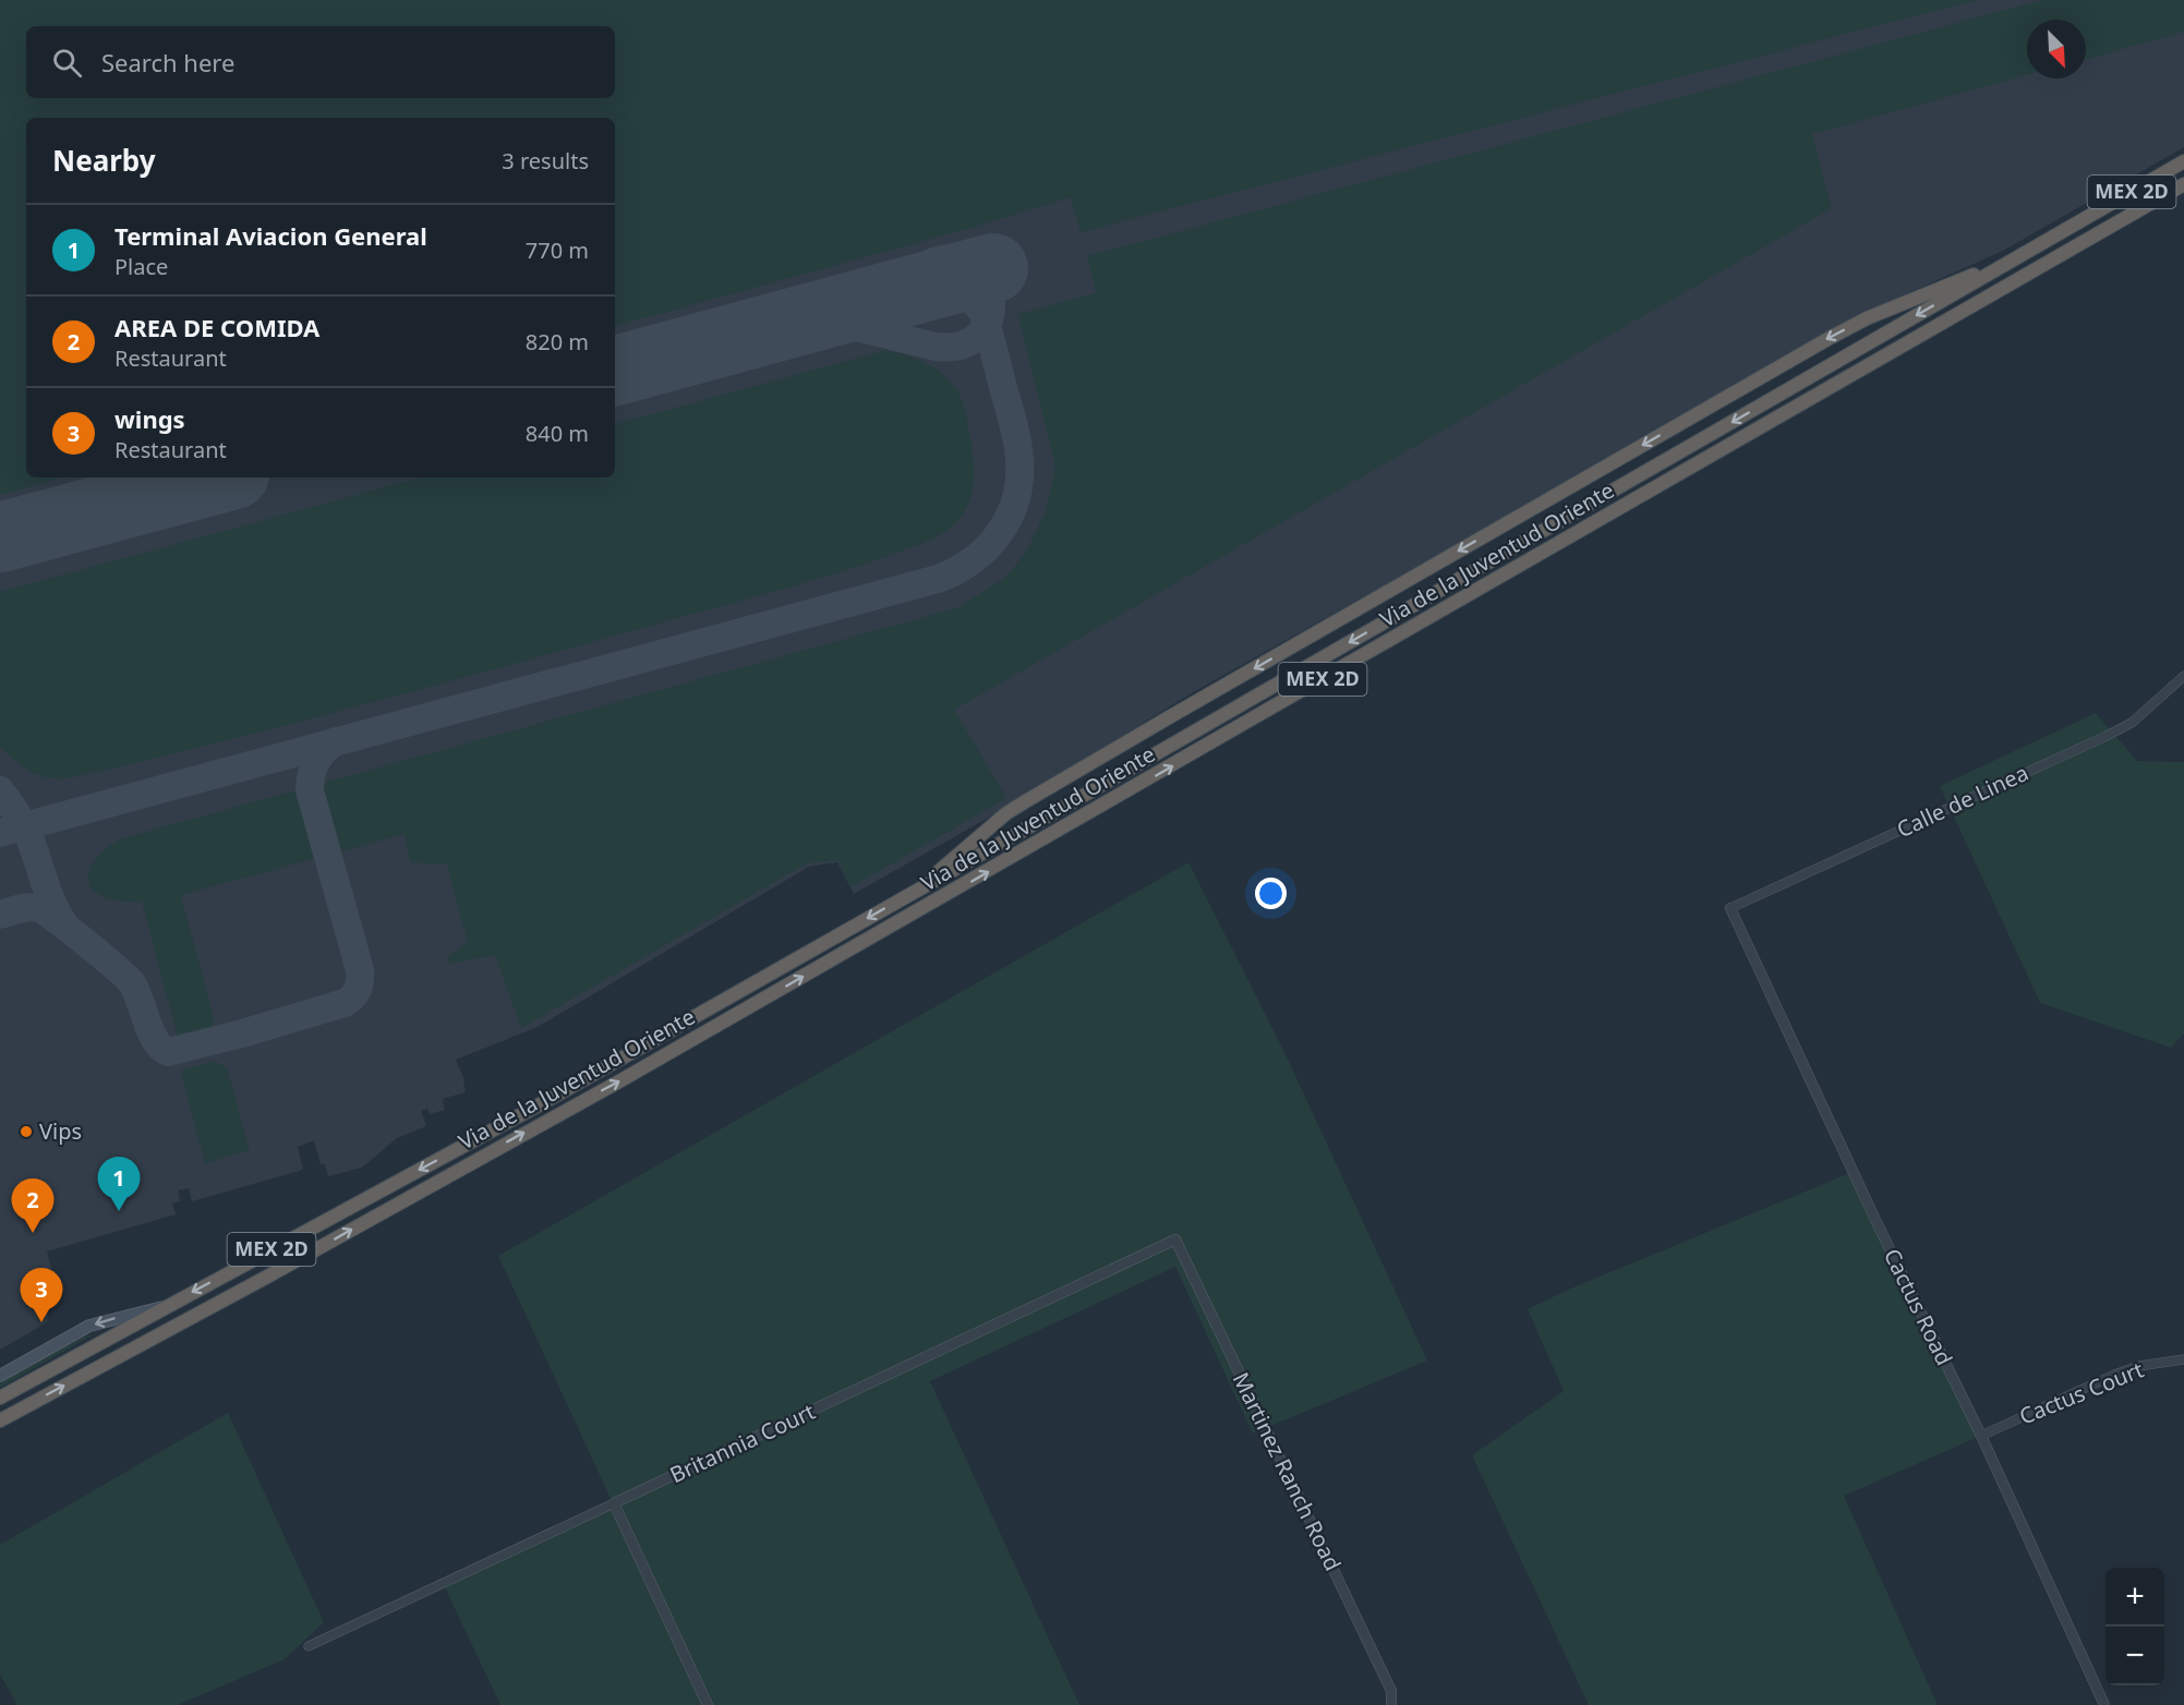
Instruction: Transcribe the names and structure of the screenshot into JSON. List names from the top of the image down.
{
  "streets": {
    "highway": ["MEX 2D", "Via de la Juventud Oriente"],
    "street": [
      "Calle de Linea",
      "Cactus Road",
      "Cactus Court",
      "Britannia Court",
      "Martinez Ranch Road"
    ]
  },
  "crossings": [
    ["Calle de Linea", "Cactus Road"],
    ["Cactus Road", "Cactus Court"],
    ["Britannia Court", "Martinez Ranch Road"]
  ],
  "places": ["Vips"],
  "north": "bottom right",
  "page": {
    "search": "Search here",
    "heading": ["Nearby", "3 results"],
    "list": [
      {
        "mark": "1",
        "name": "Terminal Aviacion General",
        "note": "Place",
        "value": "770 m"
      },
      {
        "mark": "2",
        "name": "AREA DE COMIDA",
        "note": "Restaurant",
        "value": "820 m"
      },
      {
        "mark": "3",
        "name": "wings",
        "note": "Restaurant",
        "value": "840 m"
      }
    ],
    "pins": ["1", "2", "3"],
    "map_buttons": ["+", "−"]
  }
}
